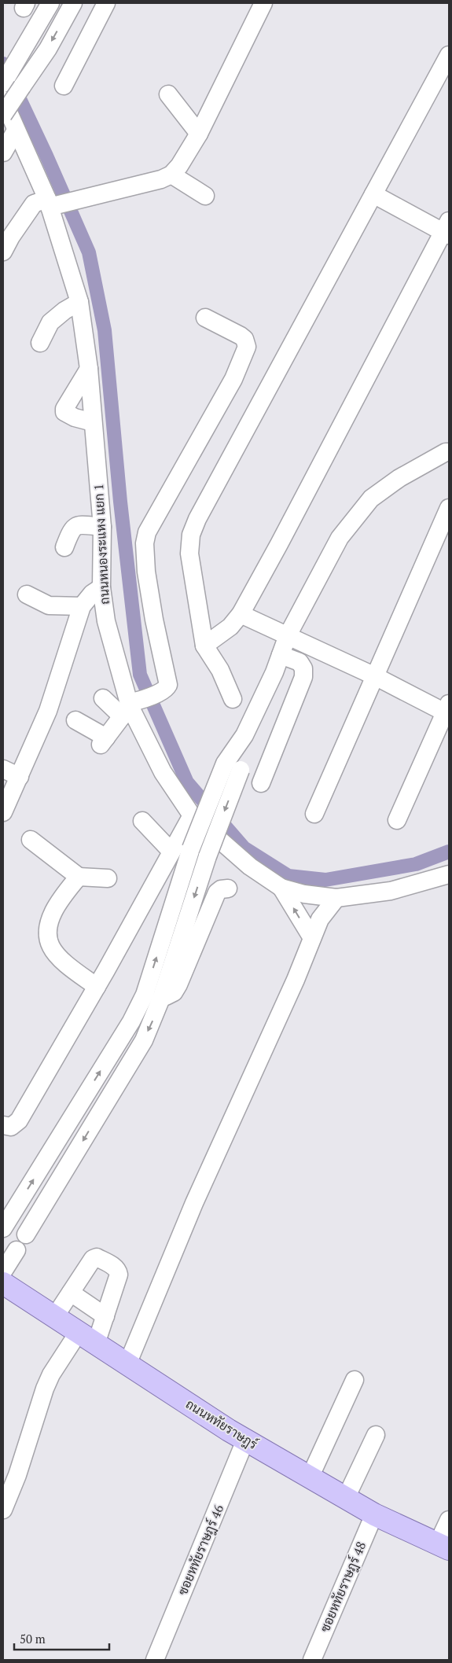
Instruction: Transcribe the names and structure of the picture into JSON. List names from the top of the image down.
{
  "streets": {
    "main road": ["ถนนหทัยราษฎร์"],
    "street": ["ถนนหนองระแหง แยก 1", "ซอยหทัยราษฎร์ 46", "ซอยหทัยราษฎร์ 48"]
  },
  "crossings": [
    ["ถนนหทัยราษฎร์", "ซอยหทัยราษฎร์ 46"],
    ["ถนนหทัยราษฎร์", "ซอยหทัยราษฎร์ 48"]
  ],
  "scale_bar": "50 m"
}
